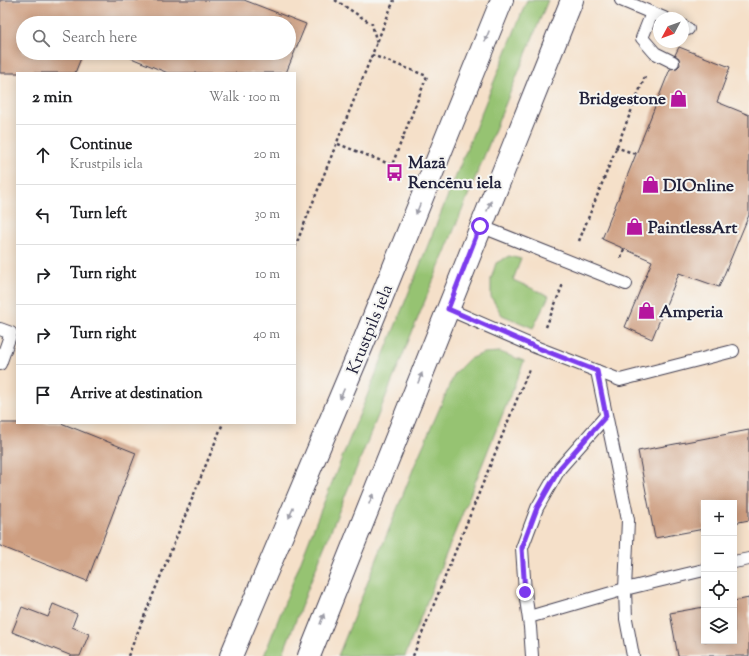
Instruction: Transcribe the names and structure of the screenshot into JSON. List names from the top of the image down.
{
  "streets": {
    "main road": ["Krustpils iela"]
  },
  "places": {
    "shop": [
      "Bridgestone",
      "DIOnline",
      "PaintlessArt",
      "Amperia"
    ],
    "bus stop": ["Mazā Rencēnu iela"]
  },
  "north": "bottom left",
  "page": {
    "search": "Search here",
    "heading": ["2 min", "Walk · 100 m"],
    "list": [
      ["Continue", "Krustpils iela", "20 m"],
      ["Turn left", "30 m"],
      ["Turn right", "10 m"],
      ["Turn right", "40 m"],
      "Arrive at destination"
    ],
    "map_buttons": ["+", "−"]
  }
}
